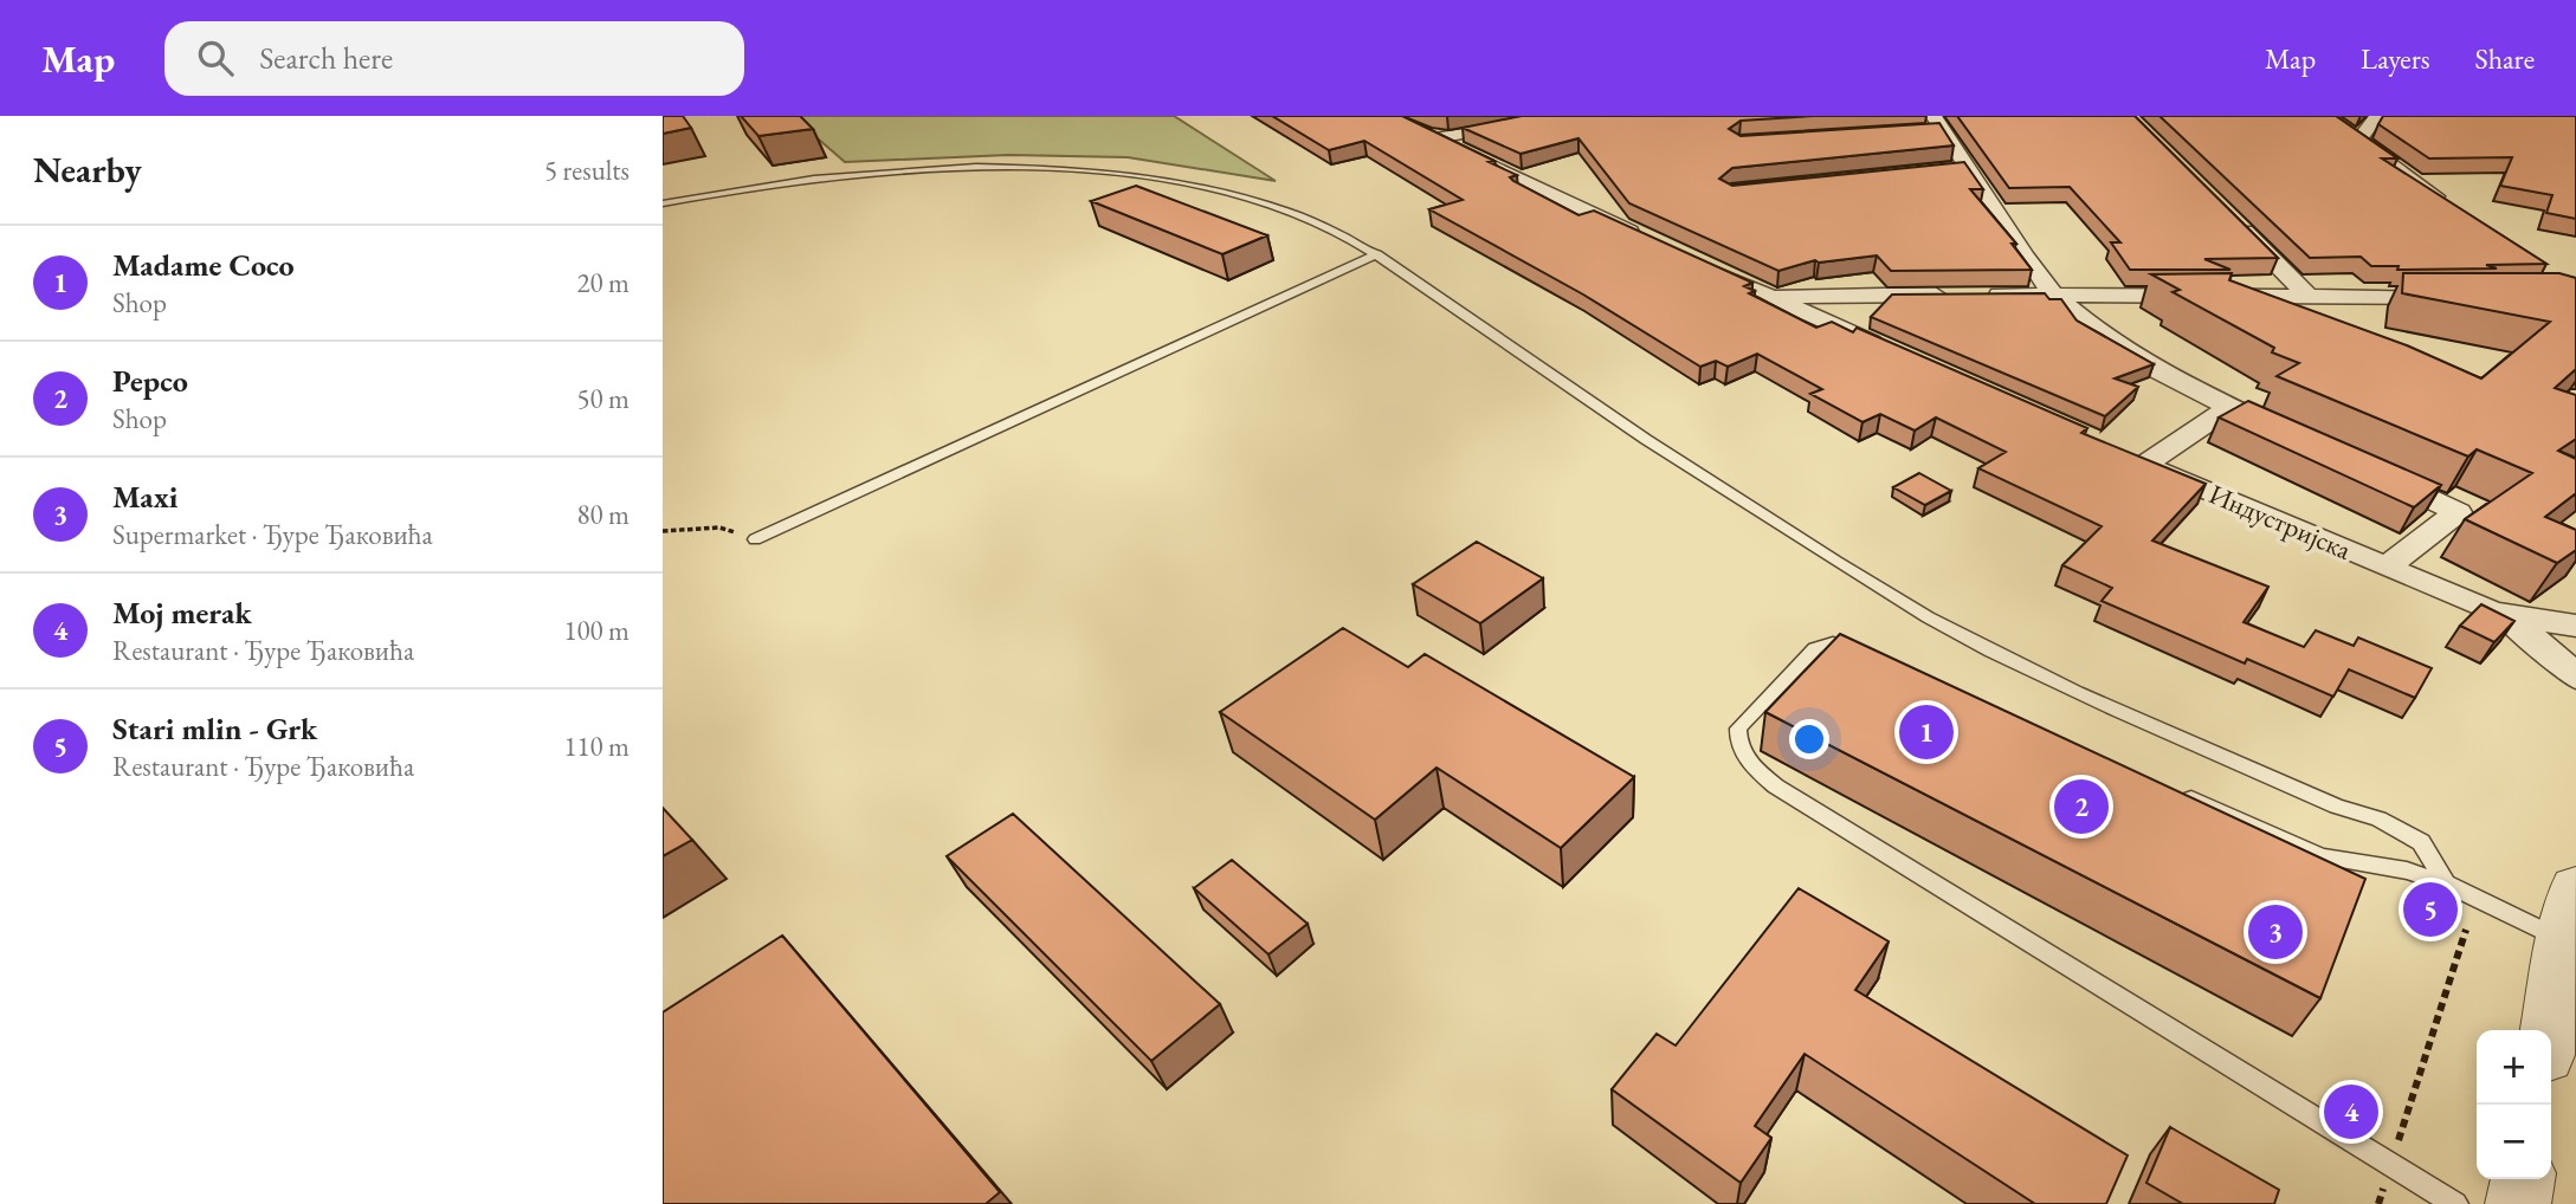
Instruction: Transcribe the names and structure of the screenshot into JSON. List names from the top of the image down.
{
  "streets": {
    "street": ["Индустријска"]
  },
  "page": {
    "header": "Map",
    "search": "Search here",
    "nav": ["Map", "Layers", "Share"],
    "heading": ["Nearby", "5 results"],
    "list": [
      {
        "mark": "1",
        "name": "Madame Coco",
        "note": "Shop",
        "value": "20 m"
      },
      {
        "mark": "2",
        "name": "Pepco",
        "note": "Shop",
        "value": "50 m"
      },
      {
        "mark": "3",
        "name": "Maxi",
        "note": "Supermarket · Ђуре Ђаковића",
        "value": "80 m"
      },
      {
        "mark": "4",
        "name": "Moj merak",
        "note": "Restaurant · Ђуре Ђаковића",
        "value": "100 m"
      },
      {
        "mark": "5",
        "name": "Stari mlin - Grk",
        "note": "Restaurant · Ђуре Ђаковића",
        "value": "110 m"
      }
    ],
    "pins": [
      "1",
      "2",
      "5",
      "3",
      "4"
    ],
    "map_buttons": ["+", "−"]
  }
}
